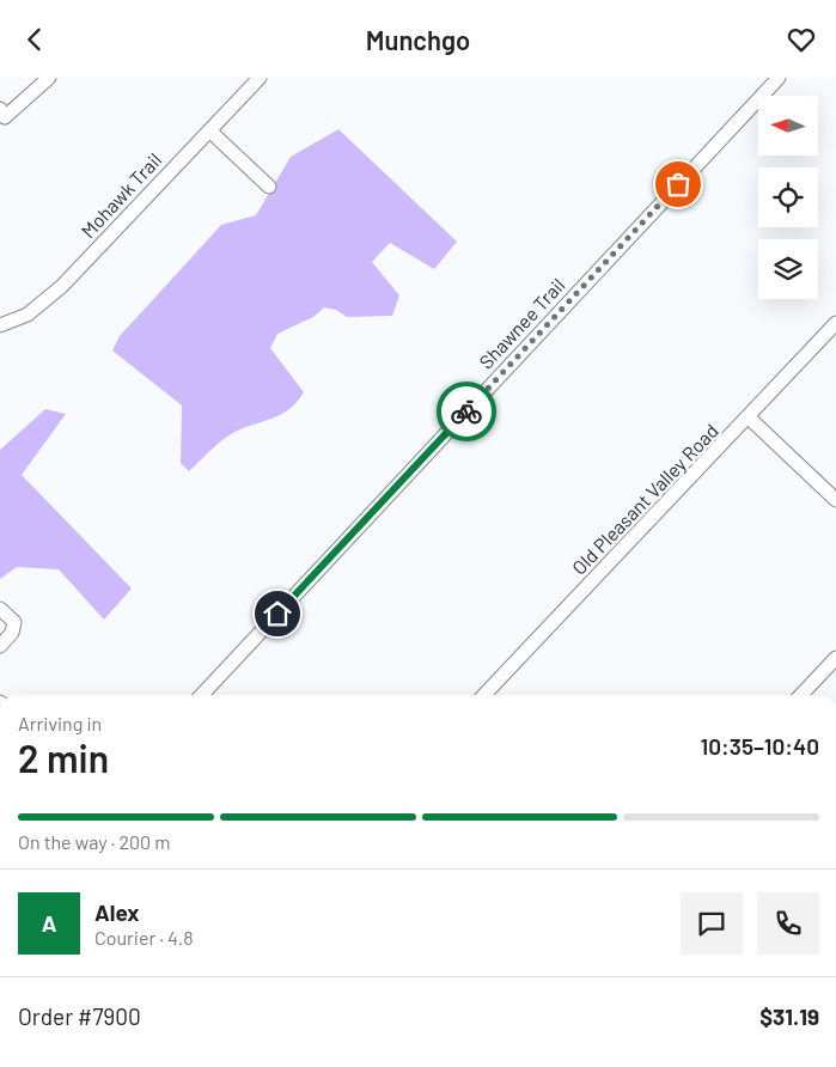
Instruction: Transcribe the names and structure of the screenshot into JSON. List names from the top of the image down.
{
  "streets": {
    "street": ["Mohawk Trail", "Shawnee Trail", "Old Pleasant Valley Road"]
  },
  "north": "left",
  "page": {
    "header": "Munchgo",
    "heading": ["2 min", "Arriving in", "10:35–10:40"],
    "panel": [
      "Alex",
      "Courier · 4.8",
      "Order #7900",
      "$31.19"
    ],
    "bar": "On the way · 200 m",
    "round": "A"
  }
}
